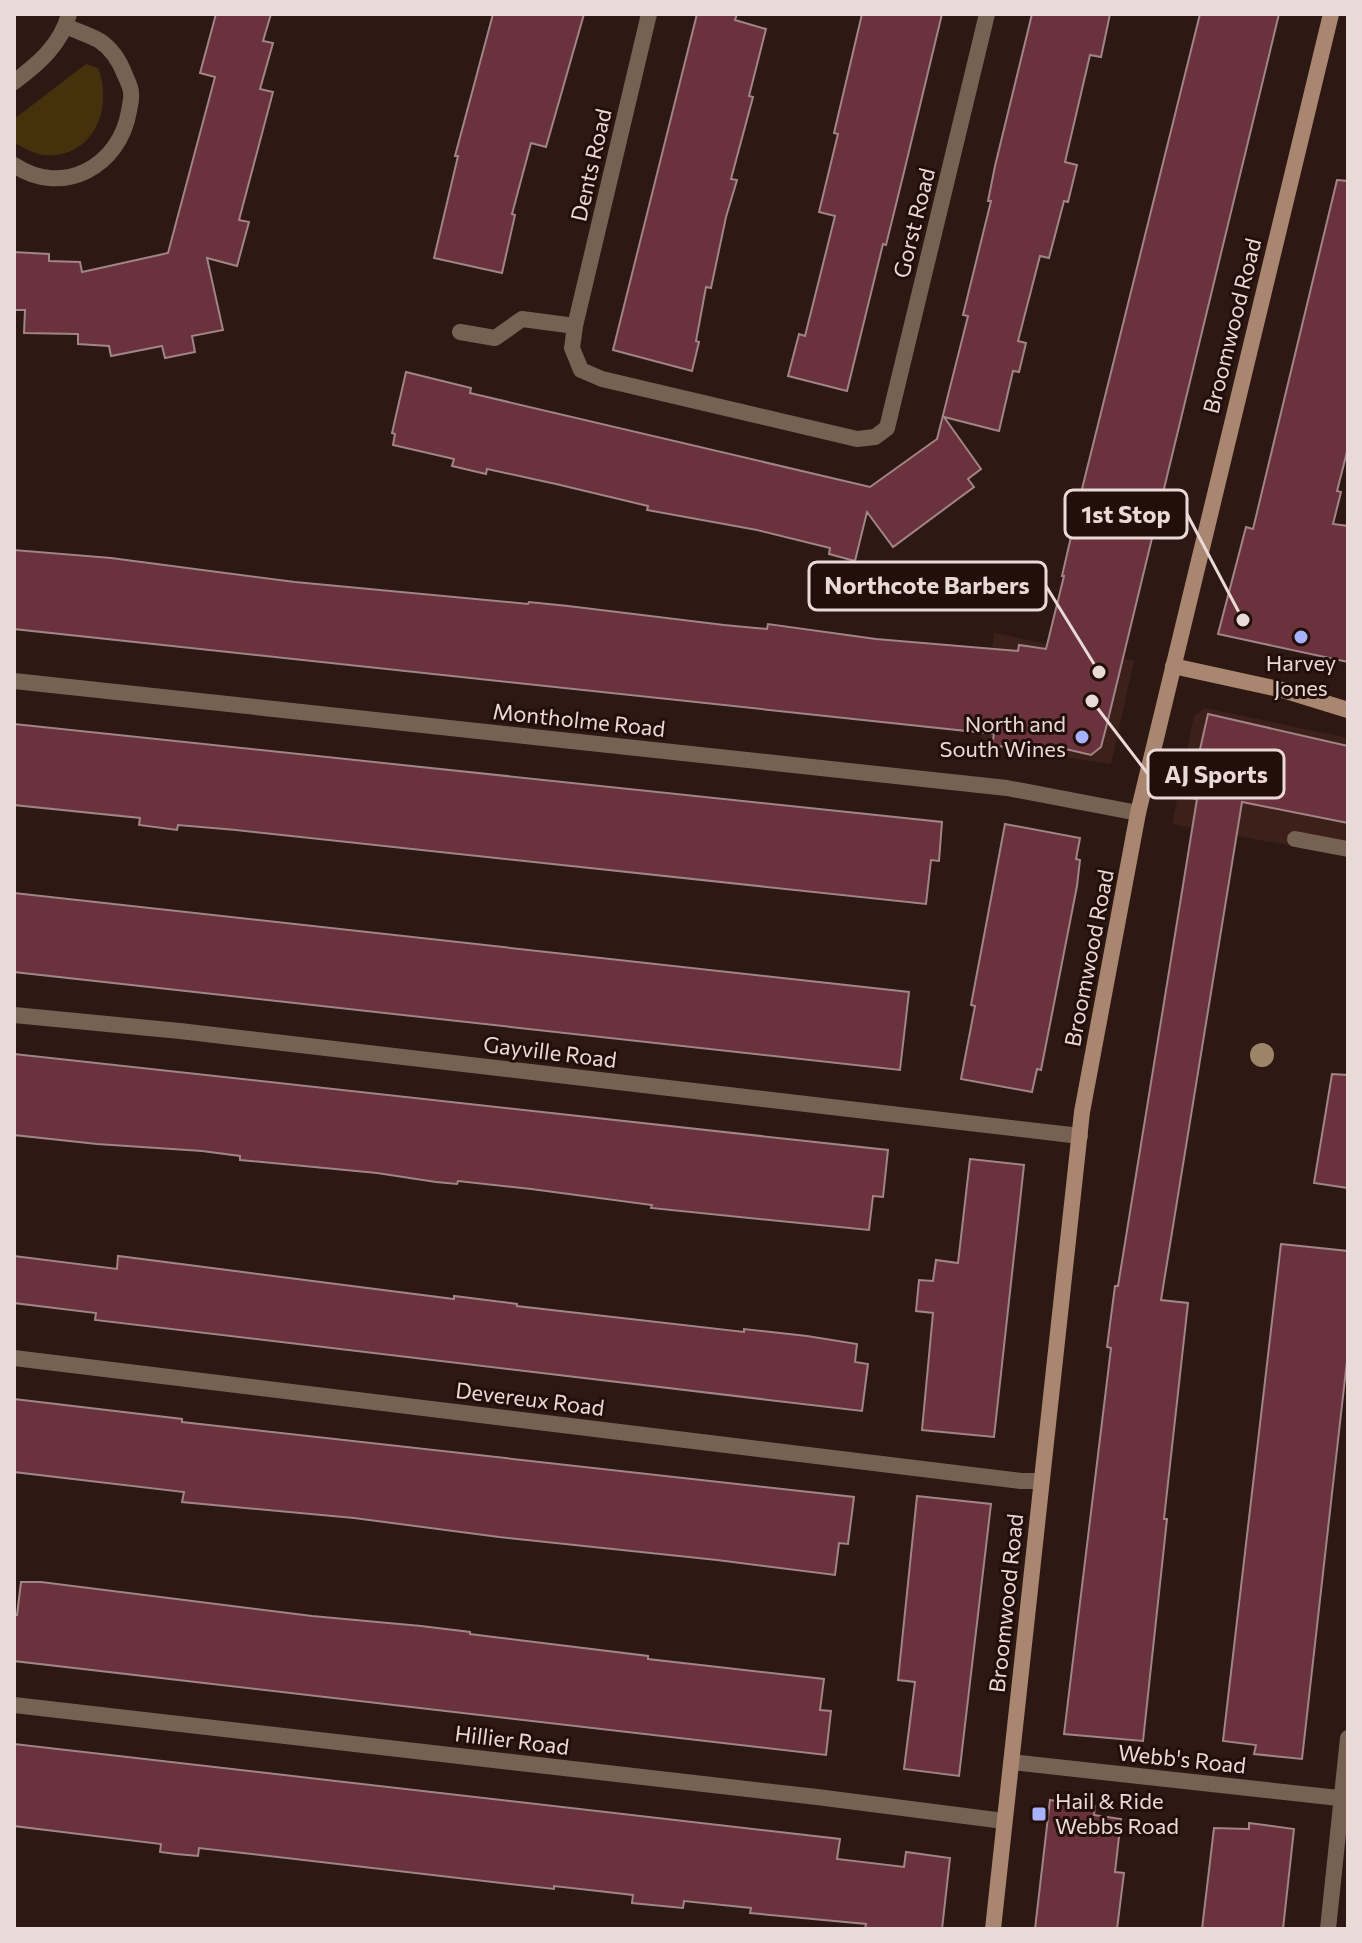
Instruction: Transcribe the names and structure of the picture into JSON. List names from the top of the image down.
{
  "streets": {
    "street": [
      "Dents Road",
      "Gorst Road",
      "Broomwood Road",
      "Montholme Road",
      "Gayville Road",
      "Devereux Road",
      "Hillier Road",
      "Webb's Road"
    ]
  },
  "crossings": [
    ["Dents Road", "Gorst Road"],
    ["Broomwood Road", "Montholme Road"],
    ["Broomwood Road", "Gayville Road"],
    ["Broomwood Road", "Devereux Road"],
    ["Broomwood Road", "Hillier Road"],
    ["Broomwood Road", "Webb's Road"]
  ],
  "places": {
    "other": [
      "1st Stop",
      "Harvey Jones",
      "Northcote Barbers",
      "AJ Sports",
      "North and South Wines"
    ],
    "transit": ["Hail & Ride Webbs Road"]
  }
}
